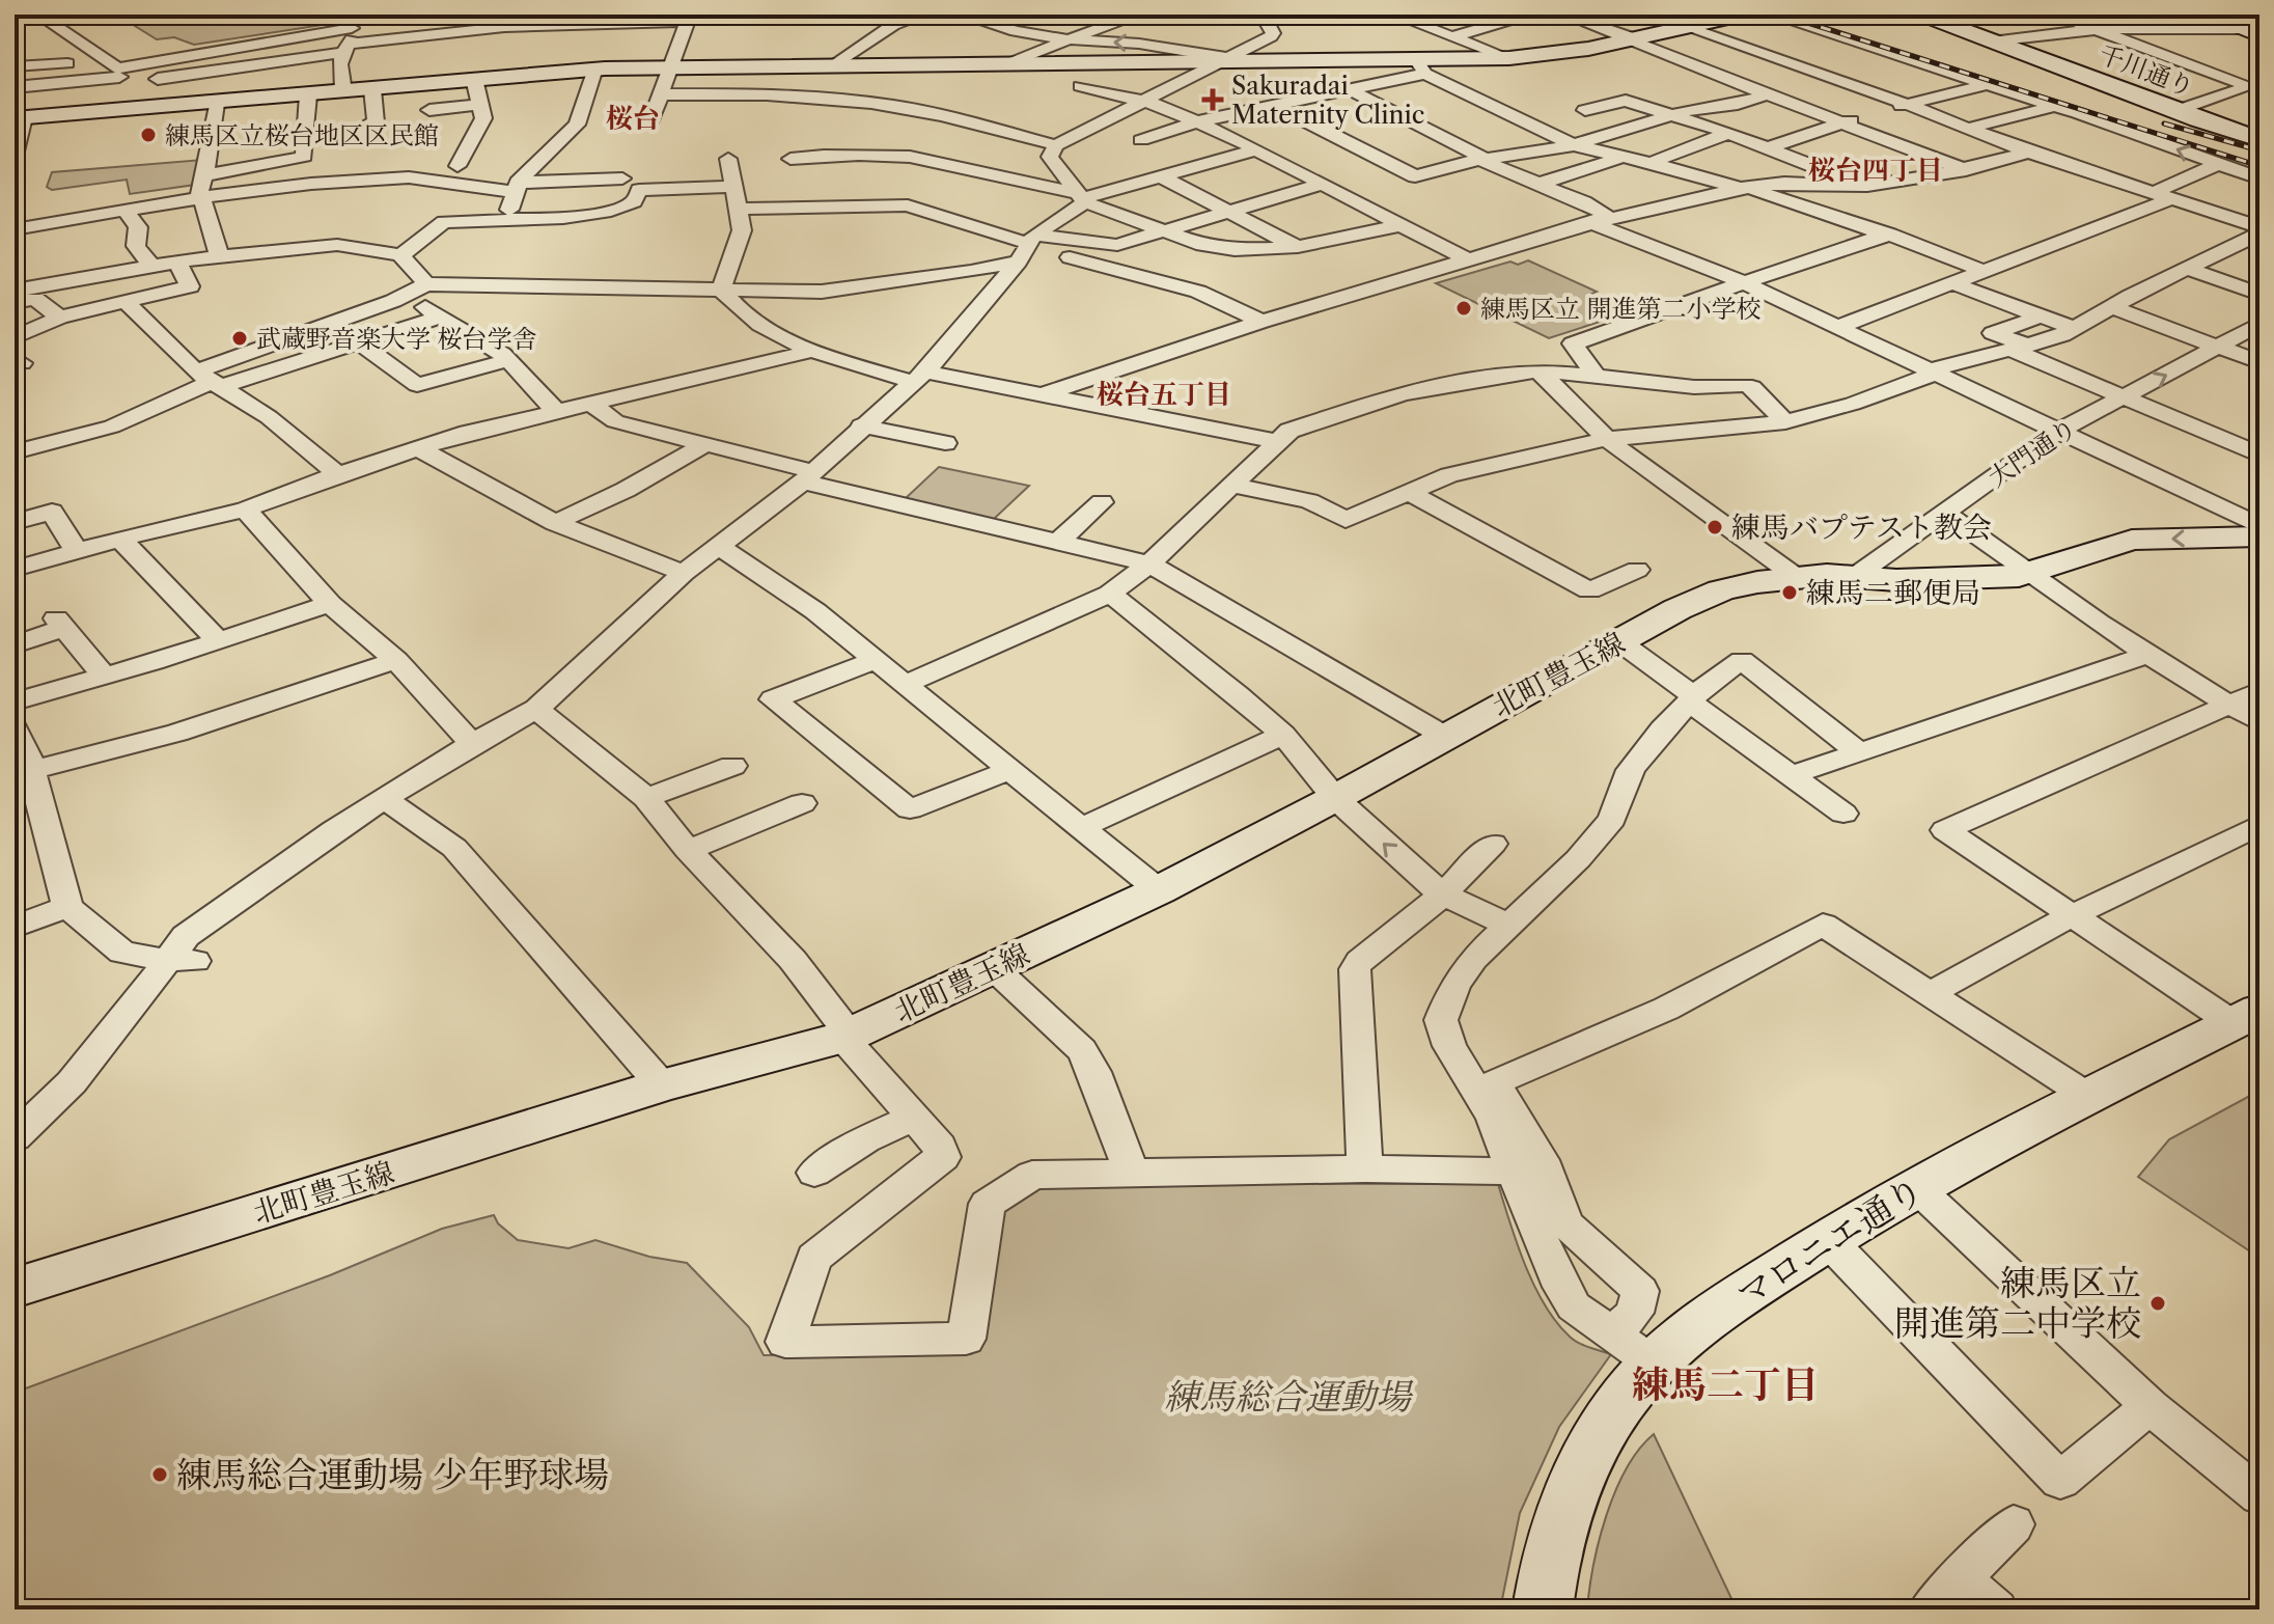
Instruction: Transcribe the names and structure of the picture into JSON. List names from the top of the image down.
{
  "streets": {
    "street": [
      "千川通り",
      "大門通り",
      "北町豊玉線",
      "マロニエ通り"
    ]
  },
  "crossings": [
    ["大門通り", "北町豊玉線"]
  ],
  "districts": [
    "桜台",
    "桜台四丁目",
    "桜台五丁目",
    "練馬二丁目"
  ],
  "parks": ["練馬総合運動場"],
  "places": {
    "health": ["Sakuradai Maternity Clinic"],
    "other": [
      "練馬区立桜台地区区民館",
      "練馬区立 開進第二小学校",
      "武蔵野音楽大学 桜台学舎",
      "練馬バプテスト教会",
      "練馬二郵便局",
      "練馬区立 開進第二中学校",
      "練馬総合運動場 少年野球場"
    ]
  }
}
